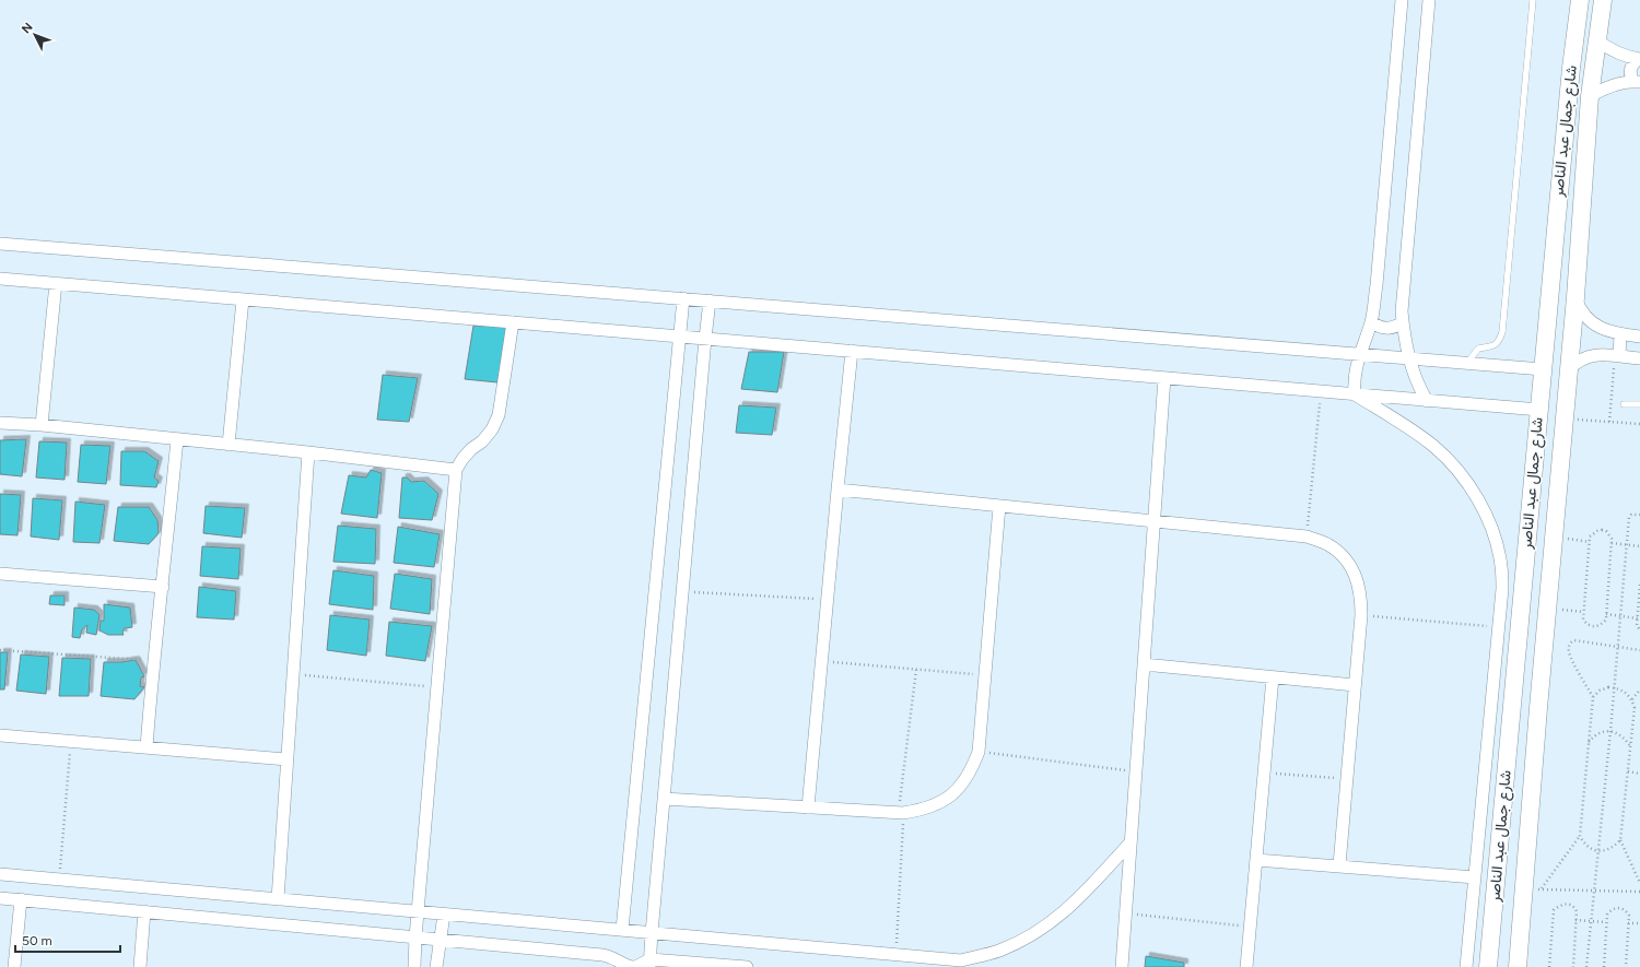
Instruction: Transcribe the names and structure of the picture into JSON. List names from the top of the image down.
{
  "streets": {
    "main road": ["شارع جمال عبد الناصر"]
  },
  "scale_bar": "50 m",
  "north": "top left"
}
